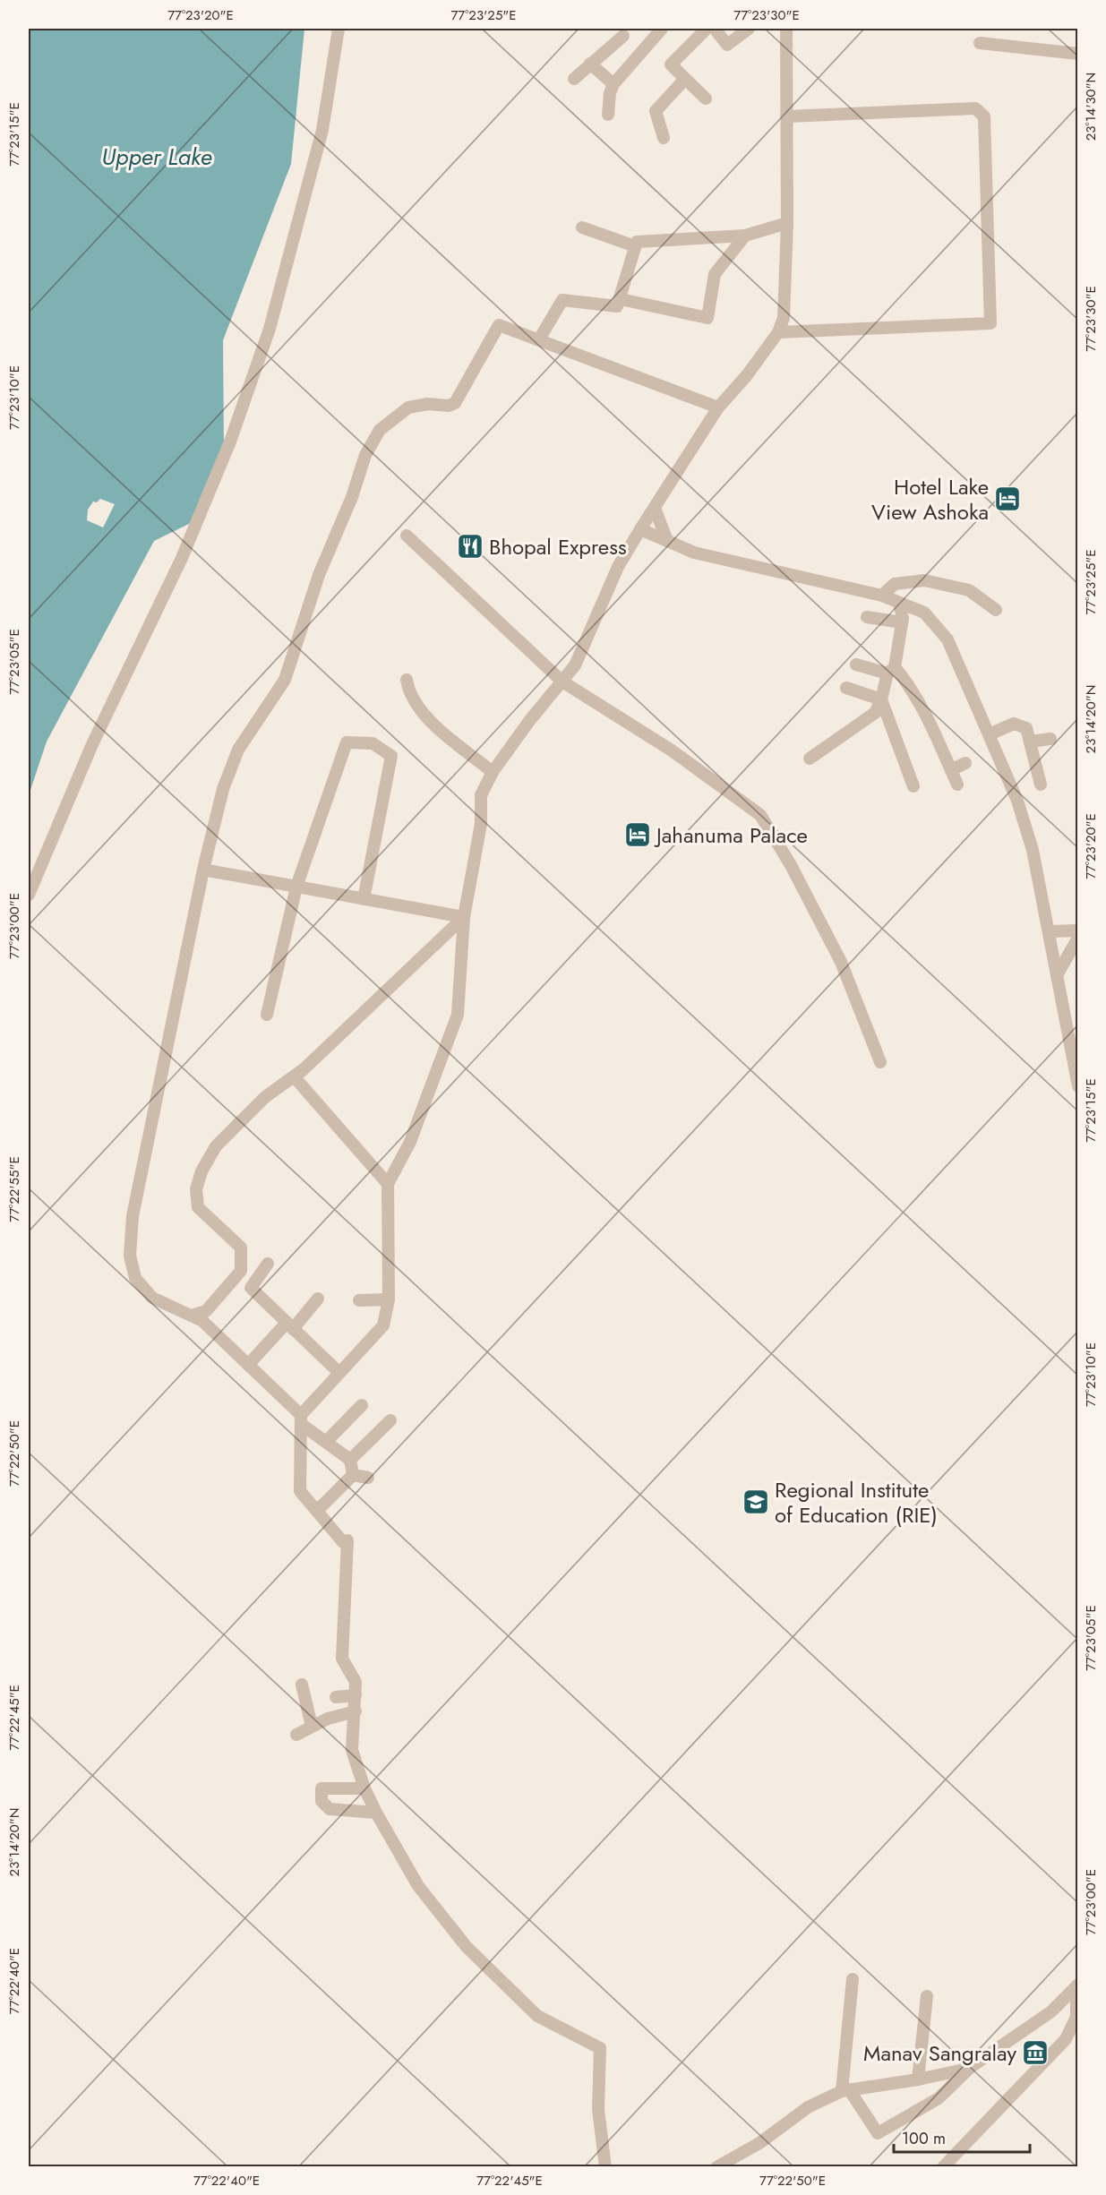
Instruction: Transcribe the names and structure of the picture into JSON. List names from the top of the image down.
{
  "water": ["Upper Lake"],
  "places": {
    "hotel": ["Hotel Lake View Ashoka", "Jahanuma Palace"],
    "restaurant": ["Bhopal Express"],
    "school or university": ["Regional Institute of Education (RIE)"],
    "museum": ["Manav Sangralay"]
  },
  "scale_bar": "100 m",
  "coordinates": [
    "77°23'20\"E",
    "77°23'25\"E",
    "77°23'30\"E",
    "23°14'30\"N",
    "77°23'15\"E",
    "77°23'10\"E",
    "77°23'05\"E",
    "23°14'20\"N",
    "77°23'00\"E",
    "77°22'55\"E",
    "77°22'50\"E",
    "77°22'45\"E",
    "77°22'40\"E"
  ]
}
